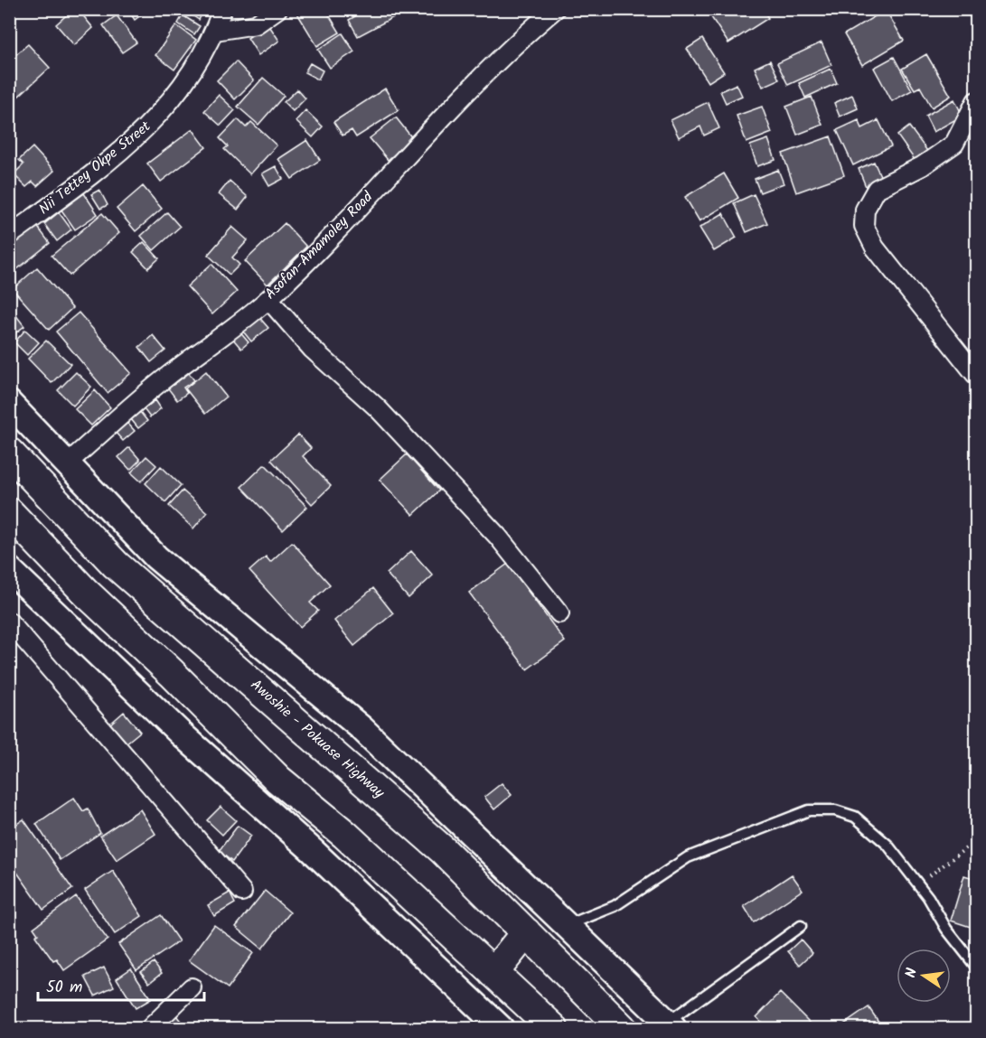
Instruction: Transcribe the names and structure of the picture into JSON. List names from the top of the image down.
{
  "streets": {
    "main road": ["Awoshie - Pokuase Highway"],
    "street": ["Nii Tettey Okpe Street", "Asofan-Amamoley Road"]
  },
  "scale_bar": "50 m",
  "north": "left"
}
